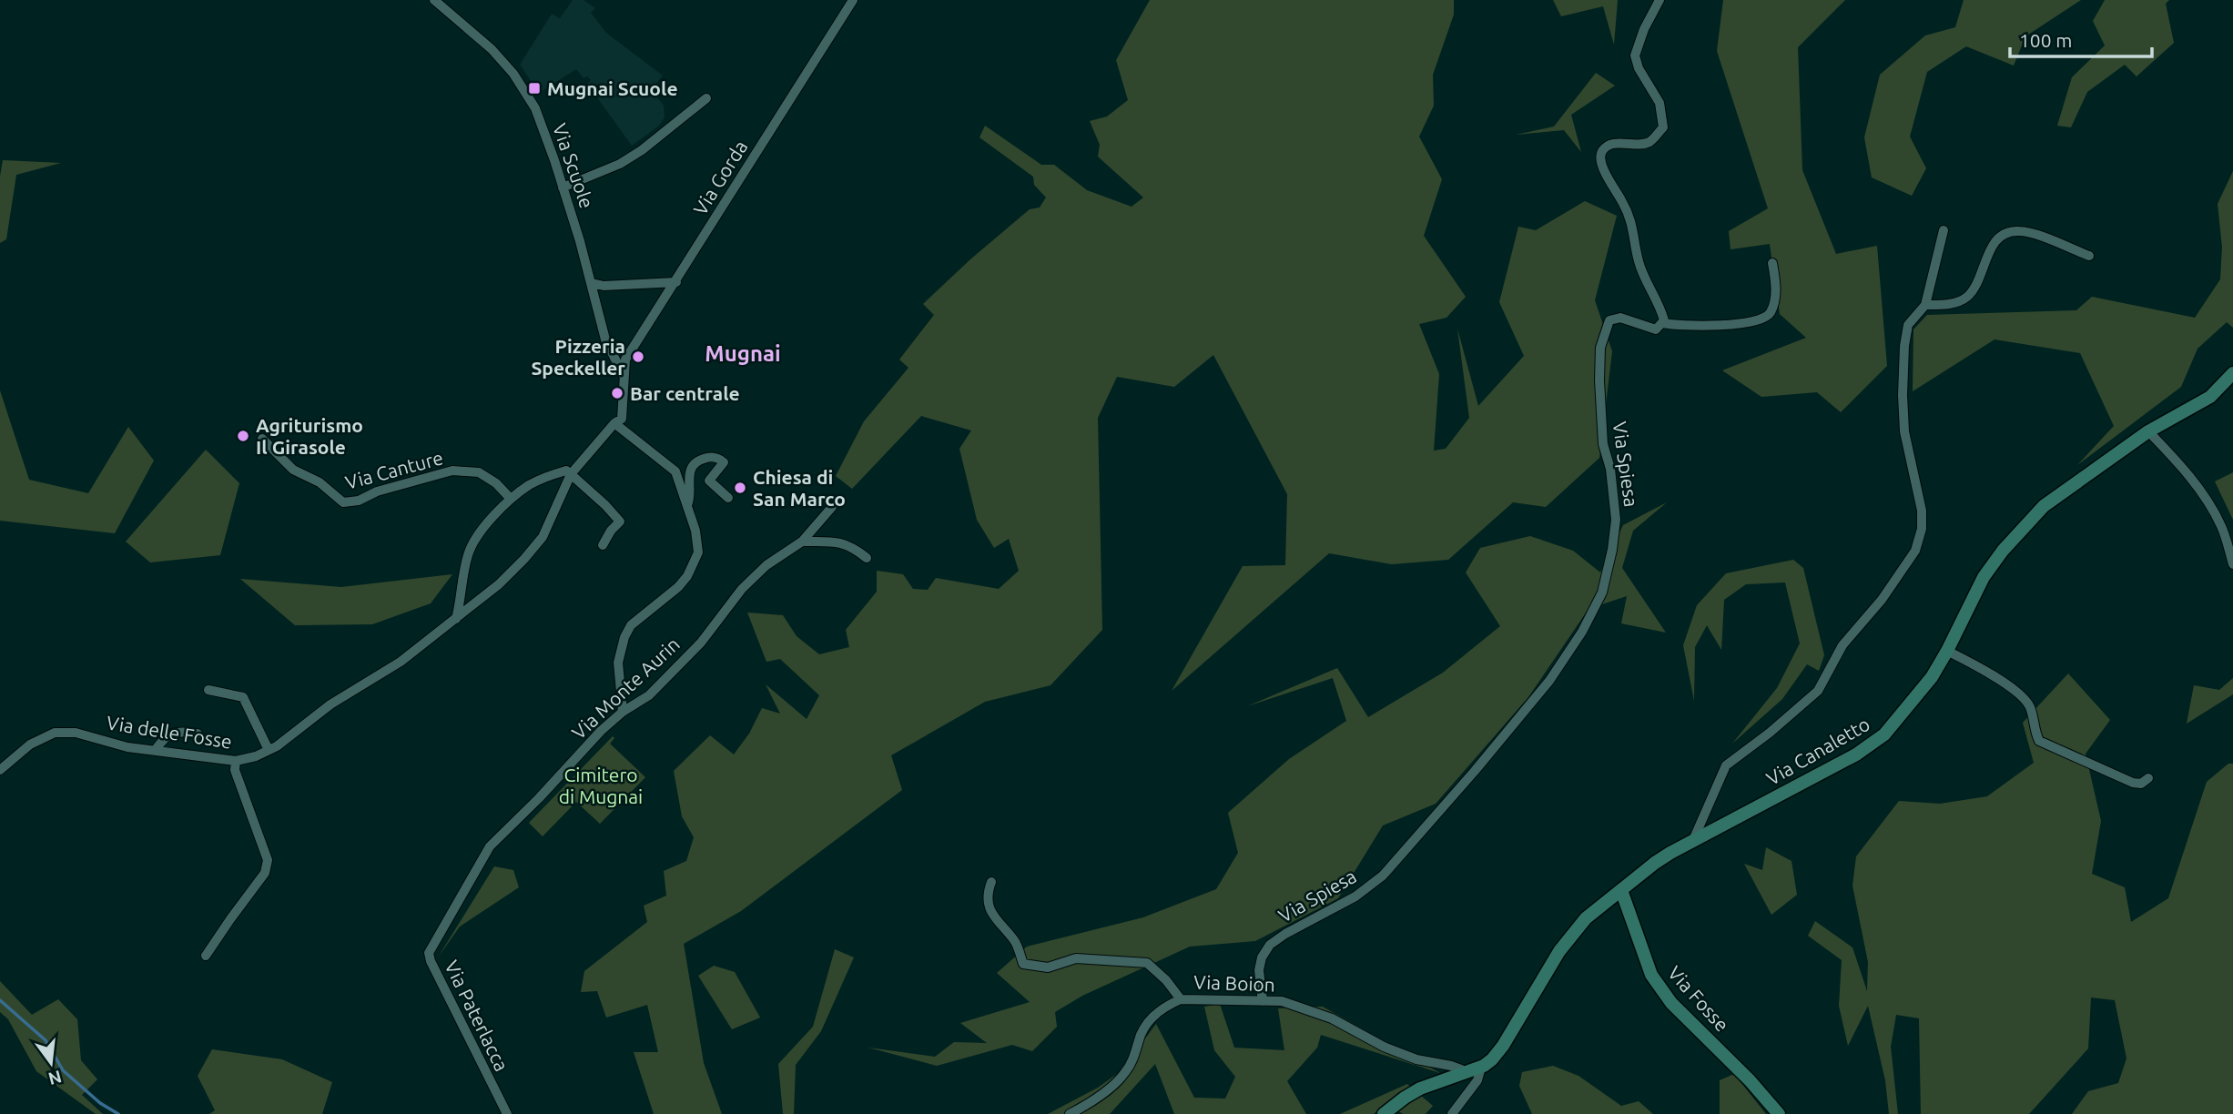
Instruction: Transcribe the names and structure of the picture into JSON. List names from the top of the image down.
{
  "streets": {
    "street": [
      "Via Scuole",
      "Via Gorda",
      "Via Spiesa",
      "Via Canture",
      "Via Monte Aurin",
      "Via delle Fosse",
      "Via Canaletto",
      "Via Boion",
      "Via Fosse",
      "Via Paterlacca"
    ]
  },
  "crossings": [
    ["Via Scuole", "Via Gorda"],
    ["Via Spiesa", "Via Boion"],
    ["Via Monte Aurin", "Via Paterlacca"],
    ["Via Canaletto", "Via Boion"],
    ["Via Canaletto", "Via Fosse"]
  ],
  "districts": ["Mugnai"],
  "parks": ["Cimitero di Mugnai"],
  "places": {
    "transit": ["Mugnai Scuole"],
    "other": [
      "Pizzeria Speckeller",
      "Bar centrale",
      "Agriturismo Il Girasole",
      "Chiesa di San Marco"
    ]
  },
  "scale_bar": "100 m",
  "north": "bottom"
}
